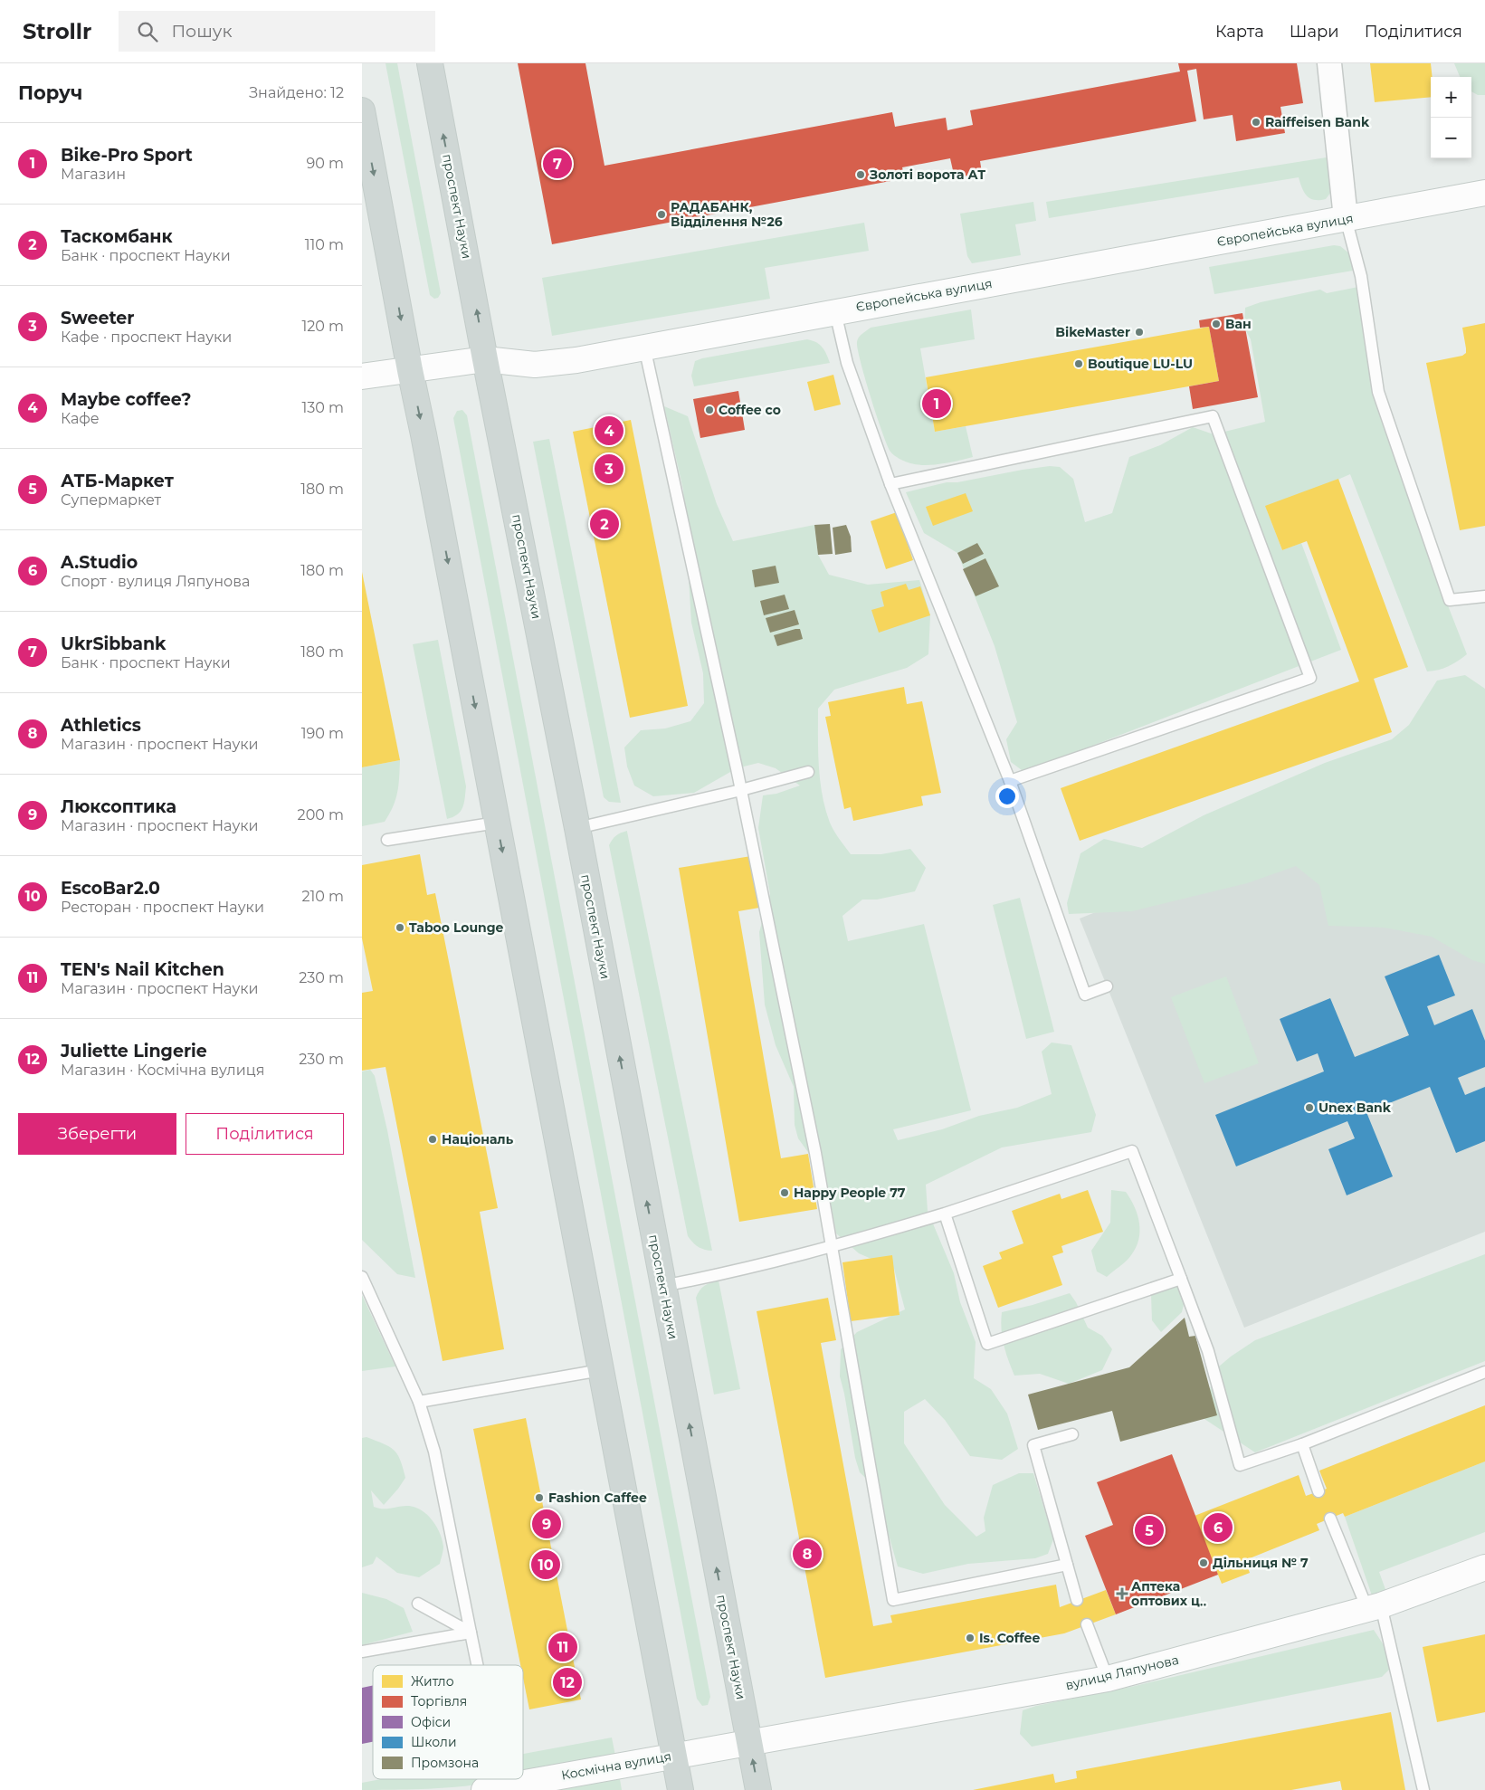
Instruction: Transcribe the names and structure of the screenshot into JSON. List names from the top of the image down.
{
  "streets": {
    "main road": [
      "проспект Науки",
      "Європейська вулиця",
      "вулиця Ляпунова",
      "Космічна вулиця"
    ]
  },
  "crossings": [
    ["проспект Науки", "Європейська вулиця"],
    ["проспект Науки", "вулиця Ляпунова"],
    ["проспект Науки", "Космічна вулиця"],
    ["вулиця Ляпунова", "Космічна вулиця"]
  ],
  "places": {
    "other": [
      "Raiffeisen Bank",
      "Золоті ворота АТ",
      "РАДАБАНК, Відділення №26",
      "Ван",
      "BikeMaster",
      "Boutique LU-LU",
      "Coffee co",
      "Taboo Lounge",
      "Unex Bank",
      "Національ",
      "Happy People 77",
      "Fashion Caffee",
      "Дільниця № 7",
      "Is. Coffee"
    ],
    "health": ["Аптека оптових ц‥"]
  },
  "legend": [
    "Житло",
    "Торгівля",
    "Офіси",
    "Школи",
    "Промзона"
  ],
  "page": {
    "header": "Strollr",
    "search": "Пошук",
    "nav": ["Карта", "Шари", "Поділитися"],
    "heading": ["Поруч", "Знайдено: 12"],
    "map_buttons": ["+", "−"],
    "list": [
      {
        "mark": "1",
        "name": "Bike-Pro Sport",
        "note": "Магазин",
        "value": "90 m"
      },
      {
        "mark": "2",
        "name": "Таскомбанк",
        "note": "Банк · проспект Науки",
        "value": "110 m"
      },
      {
        "mark": "3",
        "name": "Sweeter",
        "note": "Кафе · проспект Науки",
        "value": "120 m"
      },
      {
        "mark": "4",
        "name": "Maybe coffee?",
        "note": "Кафе",
        "value": "130 m"
      },
      {
        "mark": "5",
        "name": "АТБ-Маркет",
        "note": "Супермаркет",
        "value": "180 m"
      },
      {
        "mark": "6",
        "name": "A.Studio",
        "note": "Спорт · вулиця Ляпунова",
        "value": "180 m"
      },
      {
        "mark": "7",
        "name": "UkrSibbank",
        "note": "Банк · проспект Науки",
        "value": "180 m"
      },
      {
        "mark": "8",
        "name": "Athletics",
        "note": "Магазин · проспект Науки",
        "value": "190 m"
      },
      {
        "mark": "9",
        "name": "Люксоптика",
        "note": "Магазин · проспект Науки",
        "value": "200 m"
      },
      {
        "mark": "10",
        "name": "EscoBar2.0",
        "note": "Ресторан · проспект Науки",
        "value": "210 m"
      },
      {
        "mark": "11",
        "name": "TEN's Nail Kitchen",
        "note": "Магазин · проспект Науки",
        "value": "230 m"
      },
      {
        "mark": "12",
        "name": "Juliette Lingerie",
        "note": "Магазин · Космічна вулиця",
        "value": "230 m"
      }
    ],
    "pins": [
      "7",
      "1",
      "4",
      "3",
      "2",
      "9",
      "6",
      "5",
      "8",
      "10",
      "11",
      "12"
    ],
    "buttons": ["Зберегти", "Поділитися"]
  }
}
